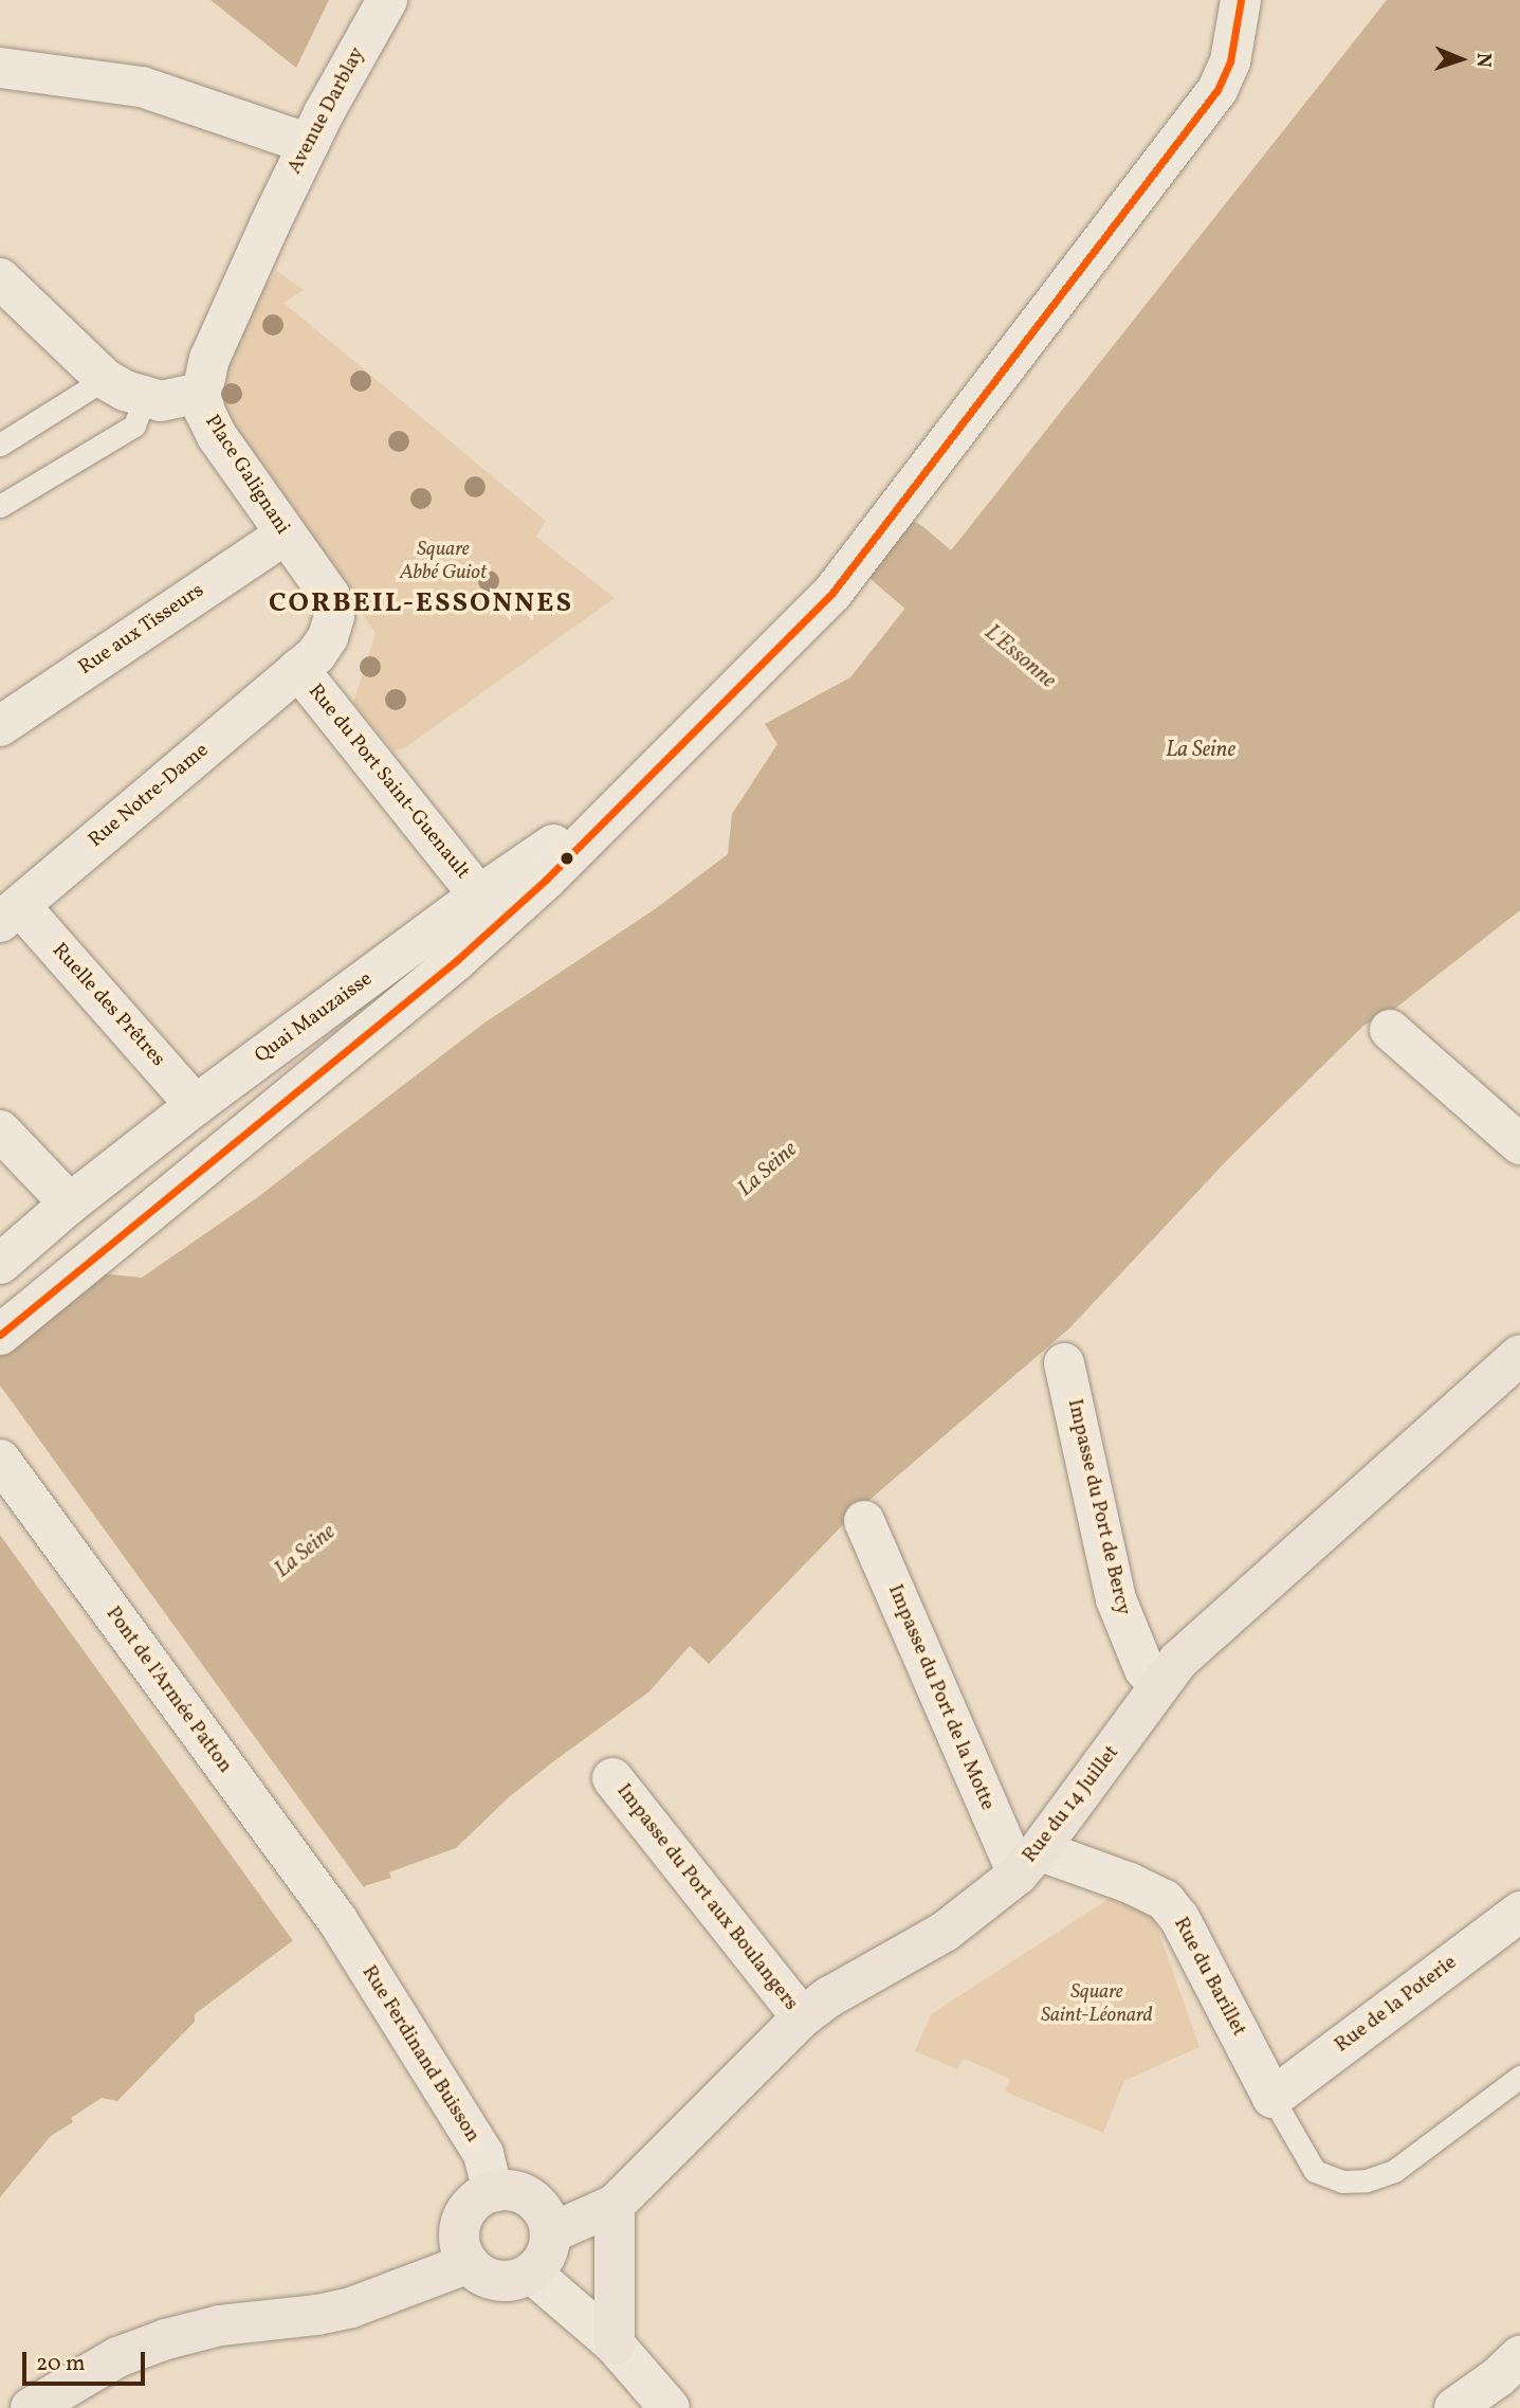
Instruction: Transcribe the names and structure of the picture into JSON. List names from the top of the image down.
{
  "streets": {
    "main road": ["Rue du 14 Juillet"],
    "street": [
      "Avenue Darblay",
      "Place Galignani",
      "Rue aux Tisseurs",
      "Rue du Port Saint-Guenault",
      "Rue Notre-Dame",
      "Ruelle des Prêtres",
      "Quai Mauzaisse",
      "Impasse du Port de Bercy",
      "Pont de l'Armée Patton",
      "Impasse du Port de la Motte",
      "Impasse du Port aux Boulangers",
      "Rue du Barillet",
      "Rue de la Poterie",
      "Rue Ferdinand Buisson"
    ]
  },
  "crossings": [
    ["Avenue Darblay", "Place Galignani"],
    ["Place Galignani", "Rue aux Tisseurs"],
    ["Place Galignani", "Rue du Port Saint-Guenault"],
    ["Place Galignani", "Rue Notre-Dame"],
    ["Rue du Port Saint-Guenault", "Rue Notre-Dame"],
    ["Rue du Port Saint-Guenault", "Quai Mauzaisse"],
    ["Rue Notre-Dame", "Ruelle des Prêtres"],
    ["Ruelle des Prêtres", "Quai Mauzaisse"],
    ["Impasse du Port de Bercy", "Rue du 14 Juillet"],
    ["Pont de l'Armée Patton", "Rue Ferdinand Buisson"],
    ["Impasse du Port de la Motte", "Rue du 14 Juillet"],
    ["Impasse du Port de la Motte", "Rue du Barillet"],
    ["Rue du 14 Juillet", "Impasse du Port aux Boulangers"],
    ["Rue du 14 Juillet", "Rue du Barillet"],
    ["Rue du 14 Juillet", "Rue Ferdinand Buisson"],
    ["Rue du Barillet", "Rue de la Poterie"]
  ],
  "districts": ["CORBEIL-ESSONNES"],
  "water": ["L'Essonne", "La Seine"],
  "parks": ["Square Abbé Guiot", "Square Saint-Léonard"],
  "scale_bar": "20 m",
  "north": "right"
}
